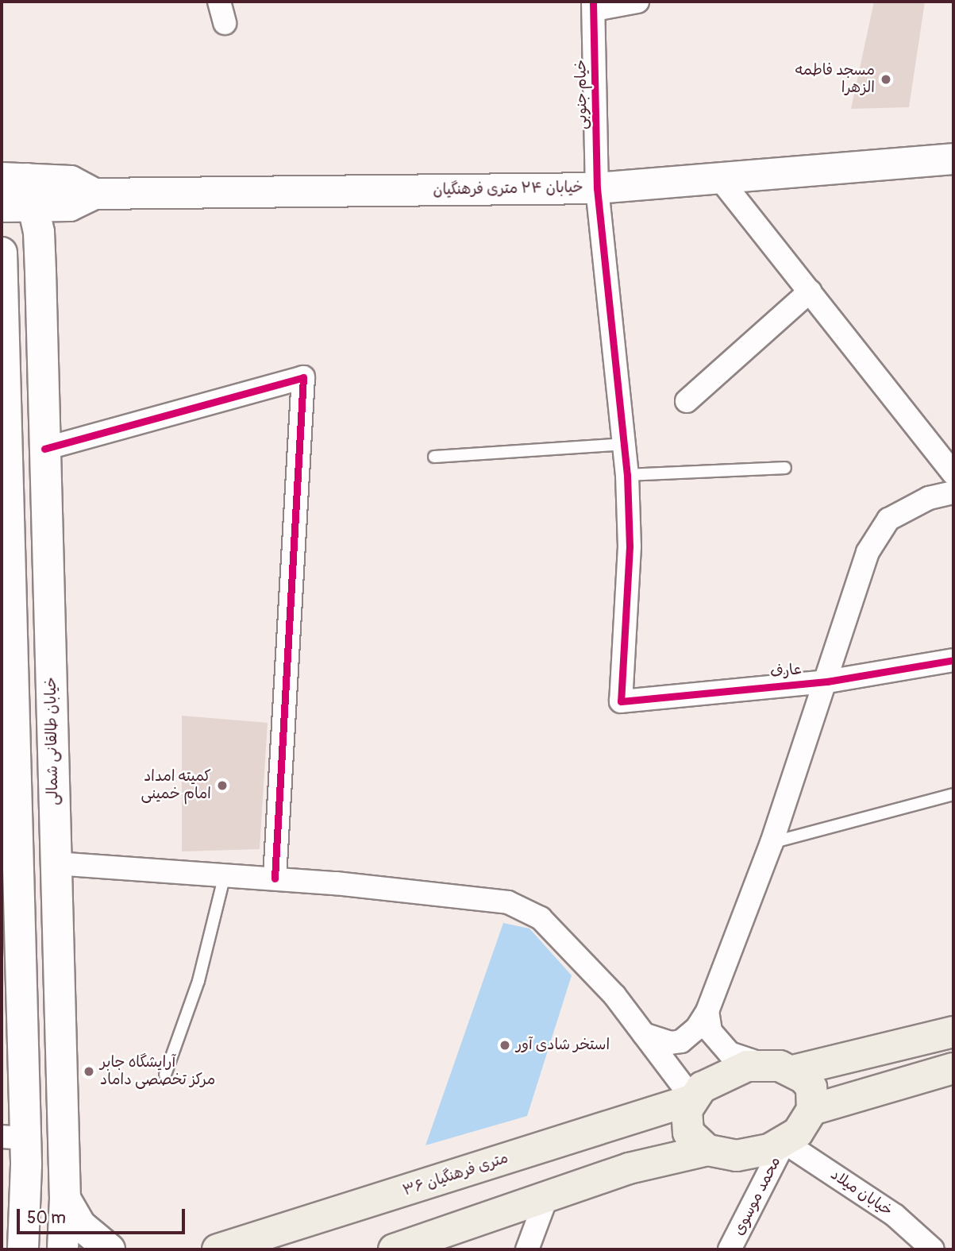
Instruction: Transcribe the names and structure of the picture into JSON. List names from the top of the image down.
{
  "streets": {
    "main road": ["خیابان ۲۴ متری فرهنگیان", "خیابان طالقانی شمالی", "۳۶ متری فرهنگیان"],
    "street": [
      "خیام جنوبی",
      "عارف",
      "خیابان میلاد",
      "محمد موسوی"
    ]
  },
  "crossings": [
    ["خیام جنوبی", "خیابان ۲۴ متری فرهنگیان"],
    ["خیام جنوبی", "عارف"],
    ["خیابان ۲۴ متری فرهنگیان", "خیابان طالقانی شمالی"],
    ["۳۶ متری فرهنگیان", "خیابان میلاد"],
    ["۳۶ متری فرهنگیان", "محمد موسوی"],
    ["خیابان میلاد", "محمد موسوی"]
  ],
  "places": [
    "مسجد فاطمه الزهرا",
    "کمیته امداد امام خمینی",
    "استخر شادی آور",
    "آرایشگاه جابر مرکز تخصصی داماد"
  ],
  "scale_bar": "50 m"
}
